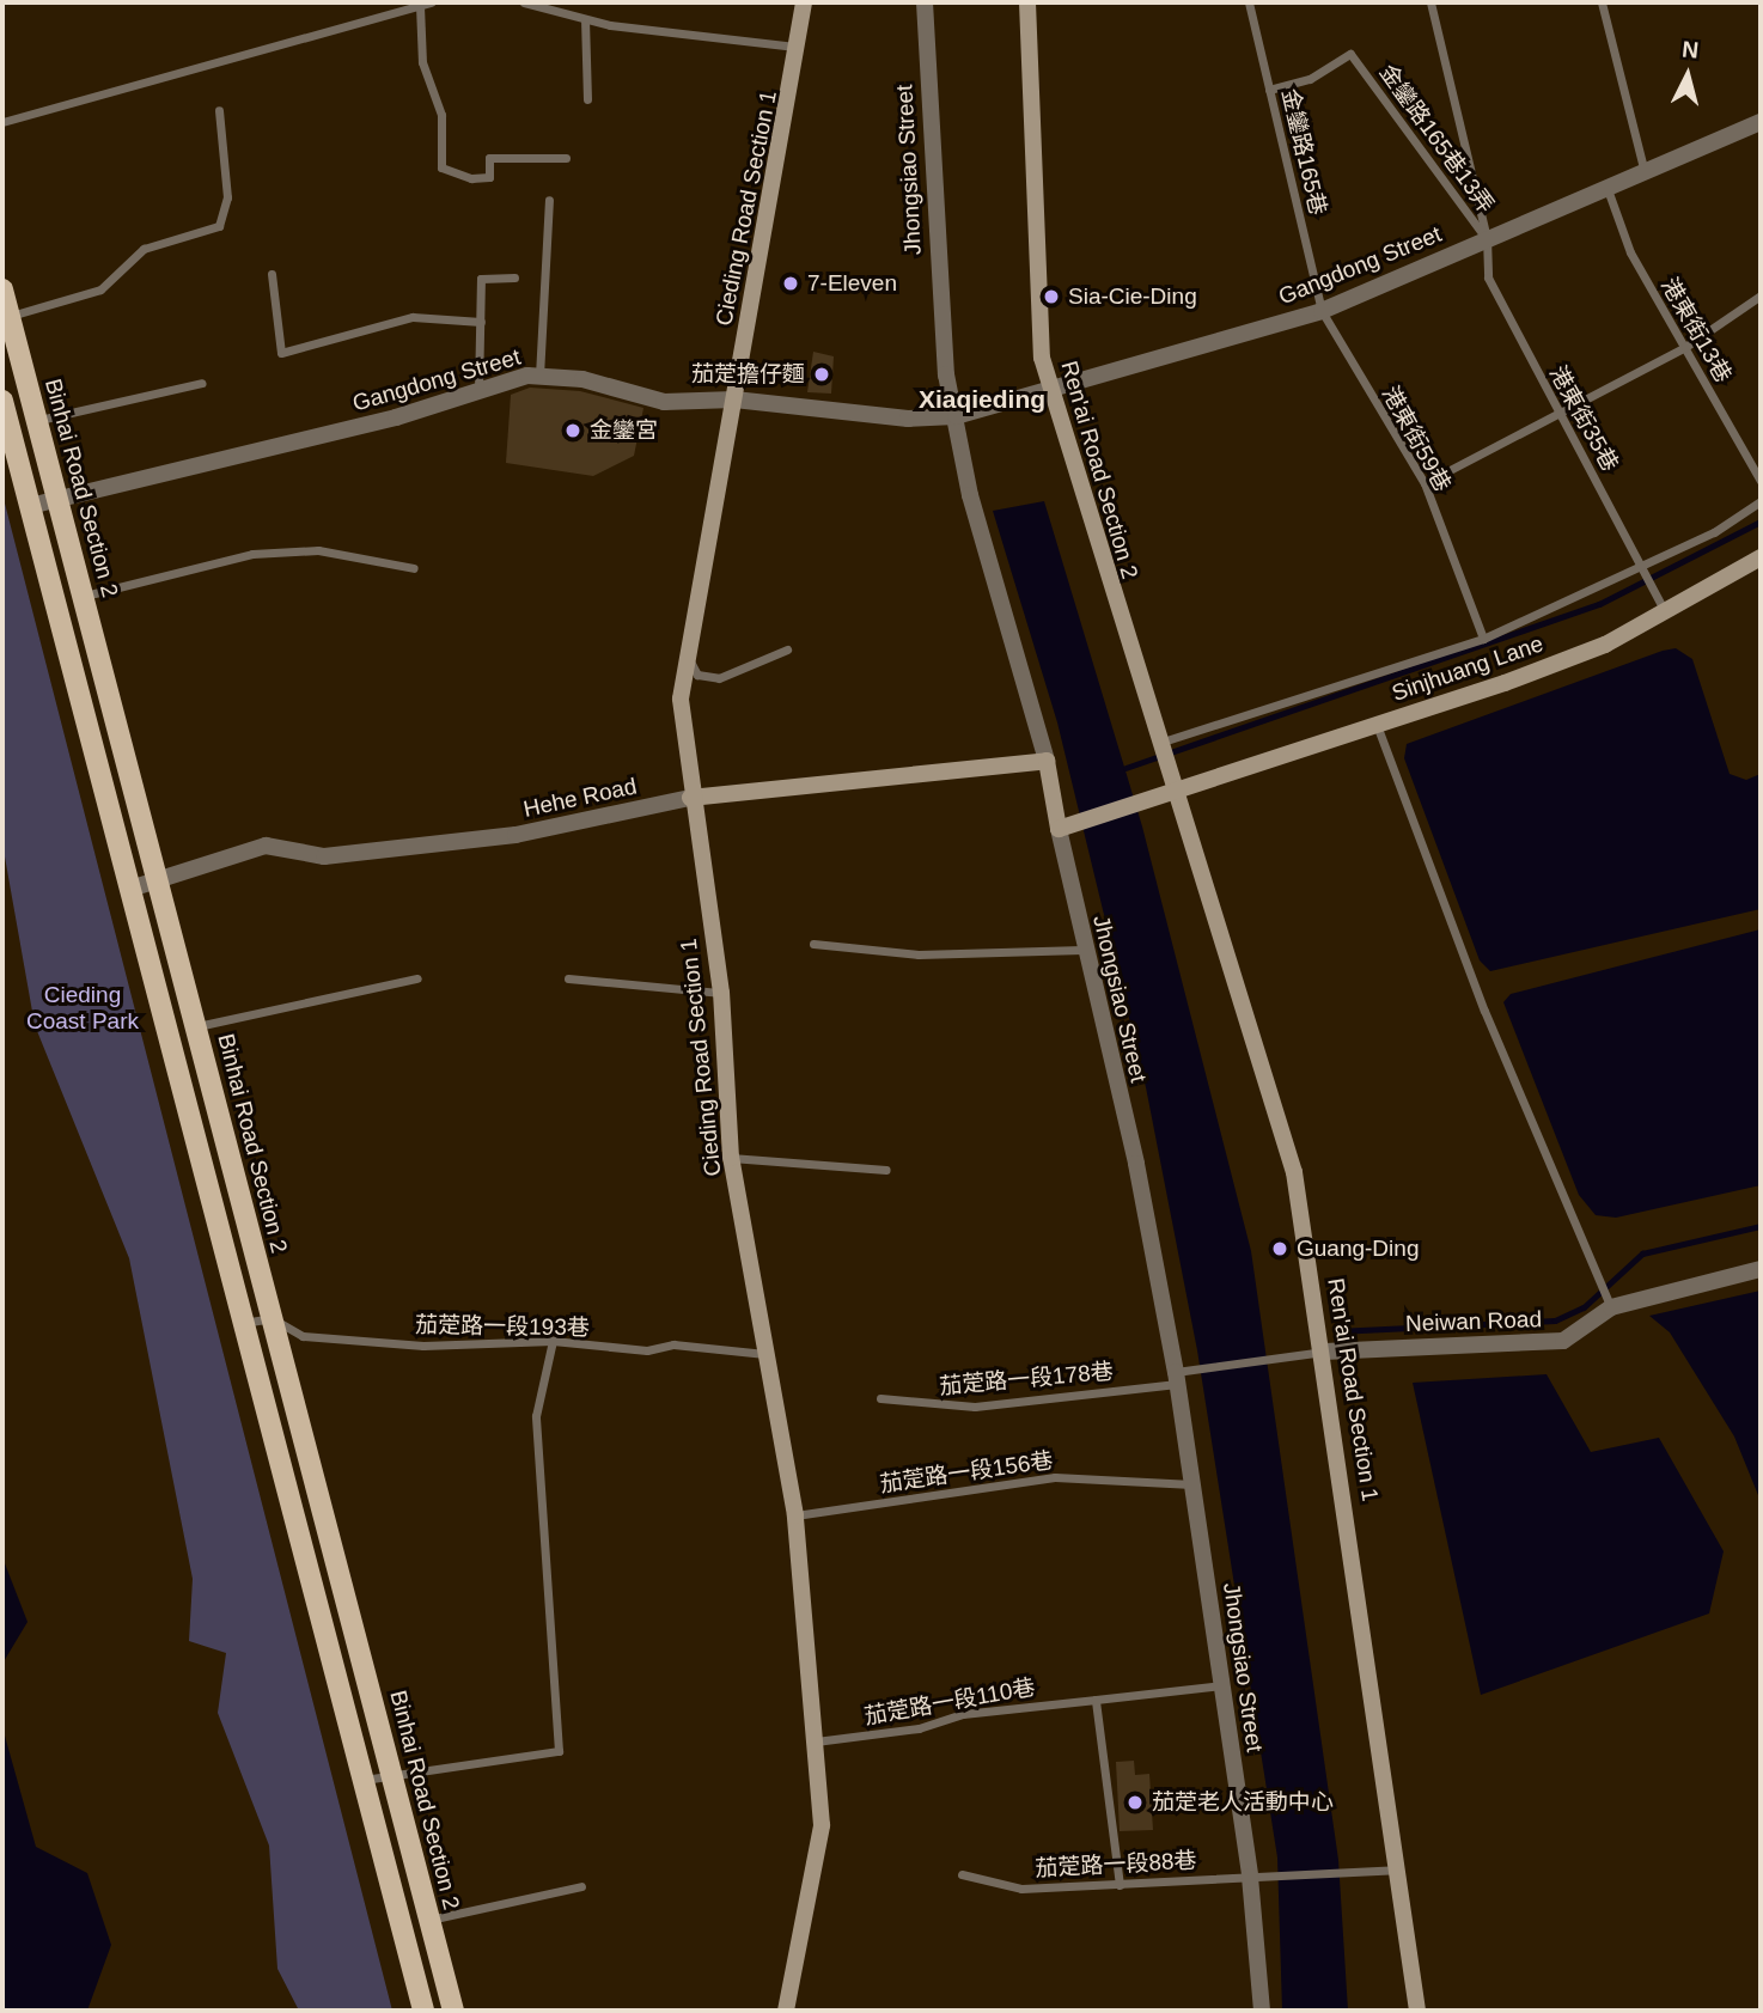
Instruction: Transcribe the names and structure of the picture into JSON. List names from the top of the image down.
{
  "streets": {
    "main road": ["Binhai Road Section 2"],
    "street": [
      "Jhongsiao Street",
      "Cieding Road Section 1",
      "Gangdong Street",
      "Ren'ai Road Section 2",
      "Sinjhuang Lane",
      "Hehe Road",
      "Neiwan Road",
      "Ren'ai Road Section 1"
    ],
    "lane": [
      "金鑾路165巷13弄",
      "金鑾路165巷",
      "港東街13巷",
      "港東街35巷",
      "港東街59巷",
      "茄萣路一段193巷",
      "茄萣路一段178巷",
      "茄萣路一段156巷",
      "茄萣路一段110巷",
      "茄萣路一段88巷"
    ]
  },
  "crossings": [
    ["金鑾路165巷13弄", "金鑾路165巷"],
    ["金鑾路165巷13弄", "Gangdong Street"],
    ["金鑾路165巷13弄", "港東街35巷"],
    ["金鑾路165巷", "Gangdong Street"],
    ["金鑾路165巷", "港東街59巷"],
    ["Jhongsiao Street", "Gangdong Street"],
    ["Jhongsiao Street", "Sinjhuang Lane"],
    ["Jhongsiao Street", "Hehe Road"],
    ["Jhongsiao Street", "茄萣路一段178巷"],
    ["Jhongsiao Street", "茄萣路一段156巷"],
    ["Jhongsiao Street", "茄萣路一段110巷"],
    ["Jhongsiao Street", "茄萣路一段88巷"],
    ["Cieding Road Section 1", "Gangdong Street"],
    ["Cieding Road Section 1", "Hehe Road"],
    ["Cieding Road Section 1", "茄萣路一段193巷"],
    ["Cieding Road Section 1", "茄萣路一段156巷"],
    ["Cieding Road Section 1", "茄萣路一段110巷"],
    ["Gangdong Street", "港東街13巷"],
    ["Gangdong Street", "港東街35巷"],
    ["Gangdong Street", "港東街59巷"],
    ["Gangdong Street", "Ren'ai Road Section 2"],
    ["Gangdong Street", "Binhai Road Section 2"],
    ["港東街35巷", "Sinjhuang Lane"],
    ["Ren'ai Road Section 2", "Sinjhuang Lane"],
    ["Ren'ai Road Section 2", "Ren'ai Road Section 1"],
    ["Binhai Road Section 2", "Hehe Road"],
    ["Binhai Road Section 2", "茄萣路一段193巷"],
    ["Sinjhuang Lane", "Ren'ai Road Section 1"],
    ["Neiwan Road", "茄萣路一段178巷"],
    ["Neiwan Road", "Ren'ai Road Section 1"],
    ["茄萣路一段178巷", "Ren'ai Road Section 1"],
    ["Ren'ai Road Section 1", "茄萣路一段88巷"]
  ],
  "districts": ["Xiaqieding"],
  "parks": ["Cieding Coast Park"],
  "places": [
    "7-Eleven",
    "Sia-Cie-Ding",
    "茄萣擔仔麵",
    "金鑾宮",
    "Guang-Ding",
    "茄萣老人活動中心"
  ],
  "north": "top"
}
